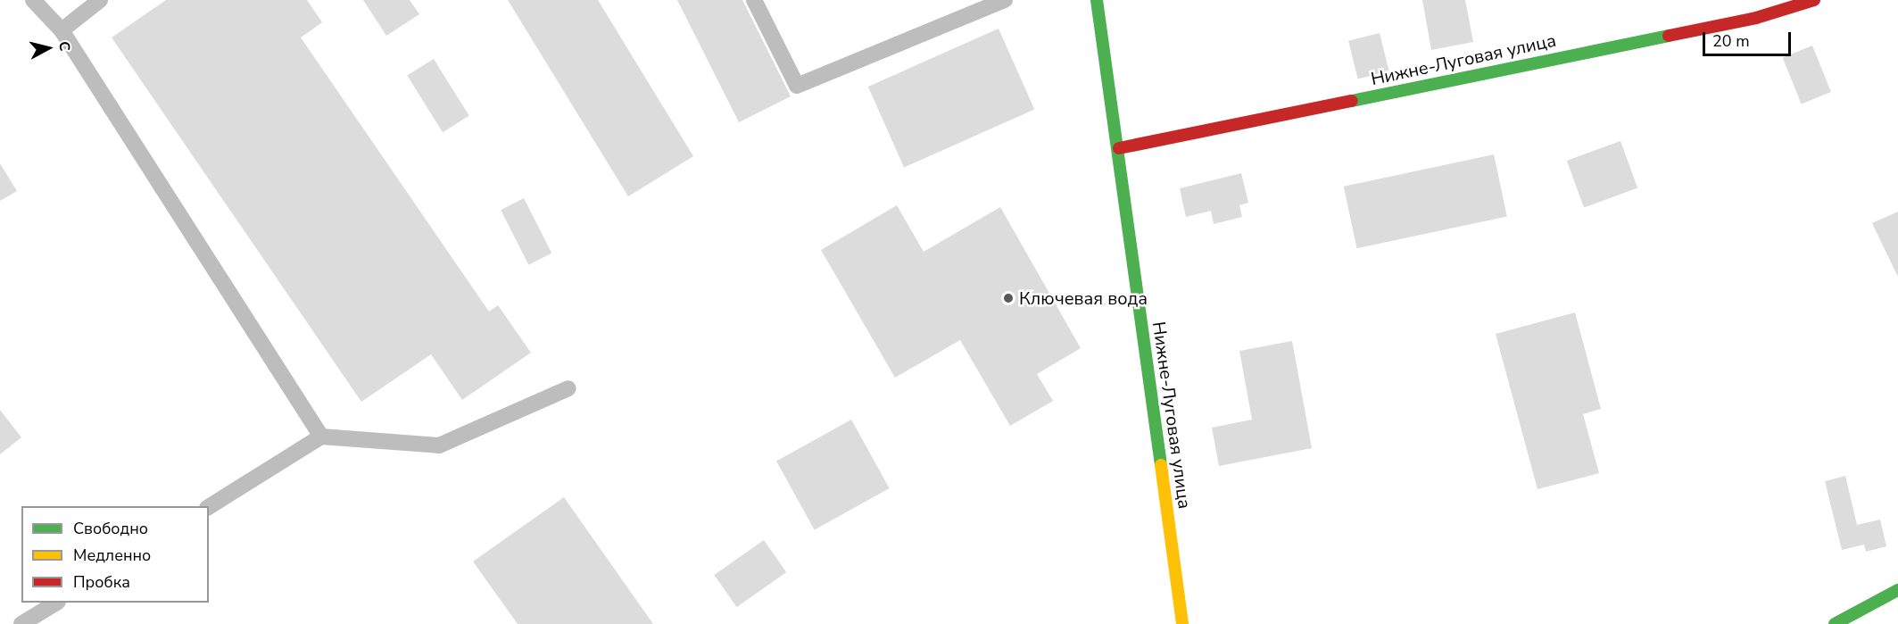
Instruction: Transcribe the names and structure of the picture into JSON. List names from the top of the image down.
{
  "streets": {
    "street": ["Нижне-Луговая улица"]
  },
  "places": ["Ключевая вода"],
  "legend": ["Свободно", "Медленно", "Пробка"],
  "scale_bar": "20 m",
  "north": "right"
}
